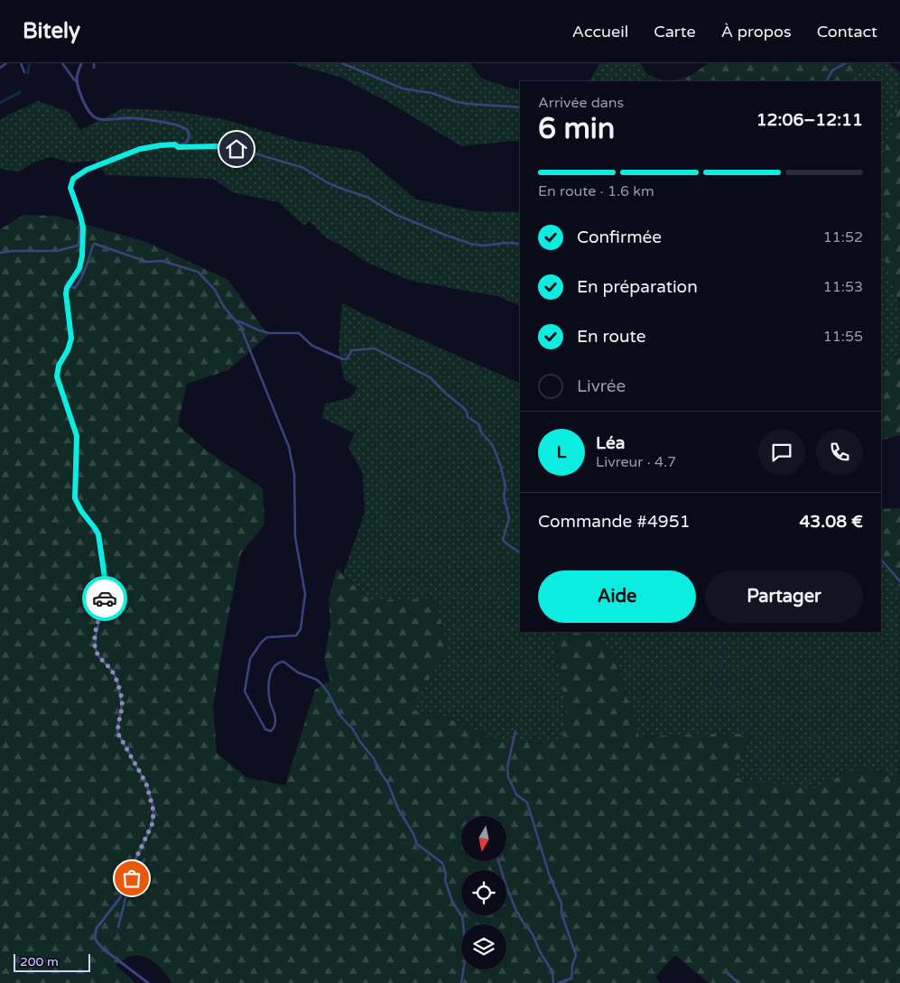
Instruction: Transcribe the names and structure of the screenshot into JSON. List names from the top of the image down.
{
  "scale_bar": "200 m",
  "north": "bottom",
  "page": {
    "header": "Bitely",
    "nav": [
      "Accueil",
      "Carte",
      "À propos",
      "Contact"
    ],
    "heading": ["6 min", "Arrivée dans", "12:06–12:11"],
    "panel": [
      "Léa",
      "Livreur · 4.7",
      "Commande #4951",
      "43.08 €"
    ],
    "bar": "En route · 1.6 km",
    "list": [
      ["Confirmée", "11:52"],
      ["En préparation", "11:53"],
      ["En route", "11:55"],
      "Livrée"
    ],
    "round": "L",
    "buttons": ["Aide", "Partager"],
    "scale": "200 m"
  }
}
